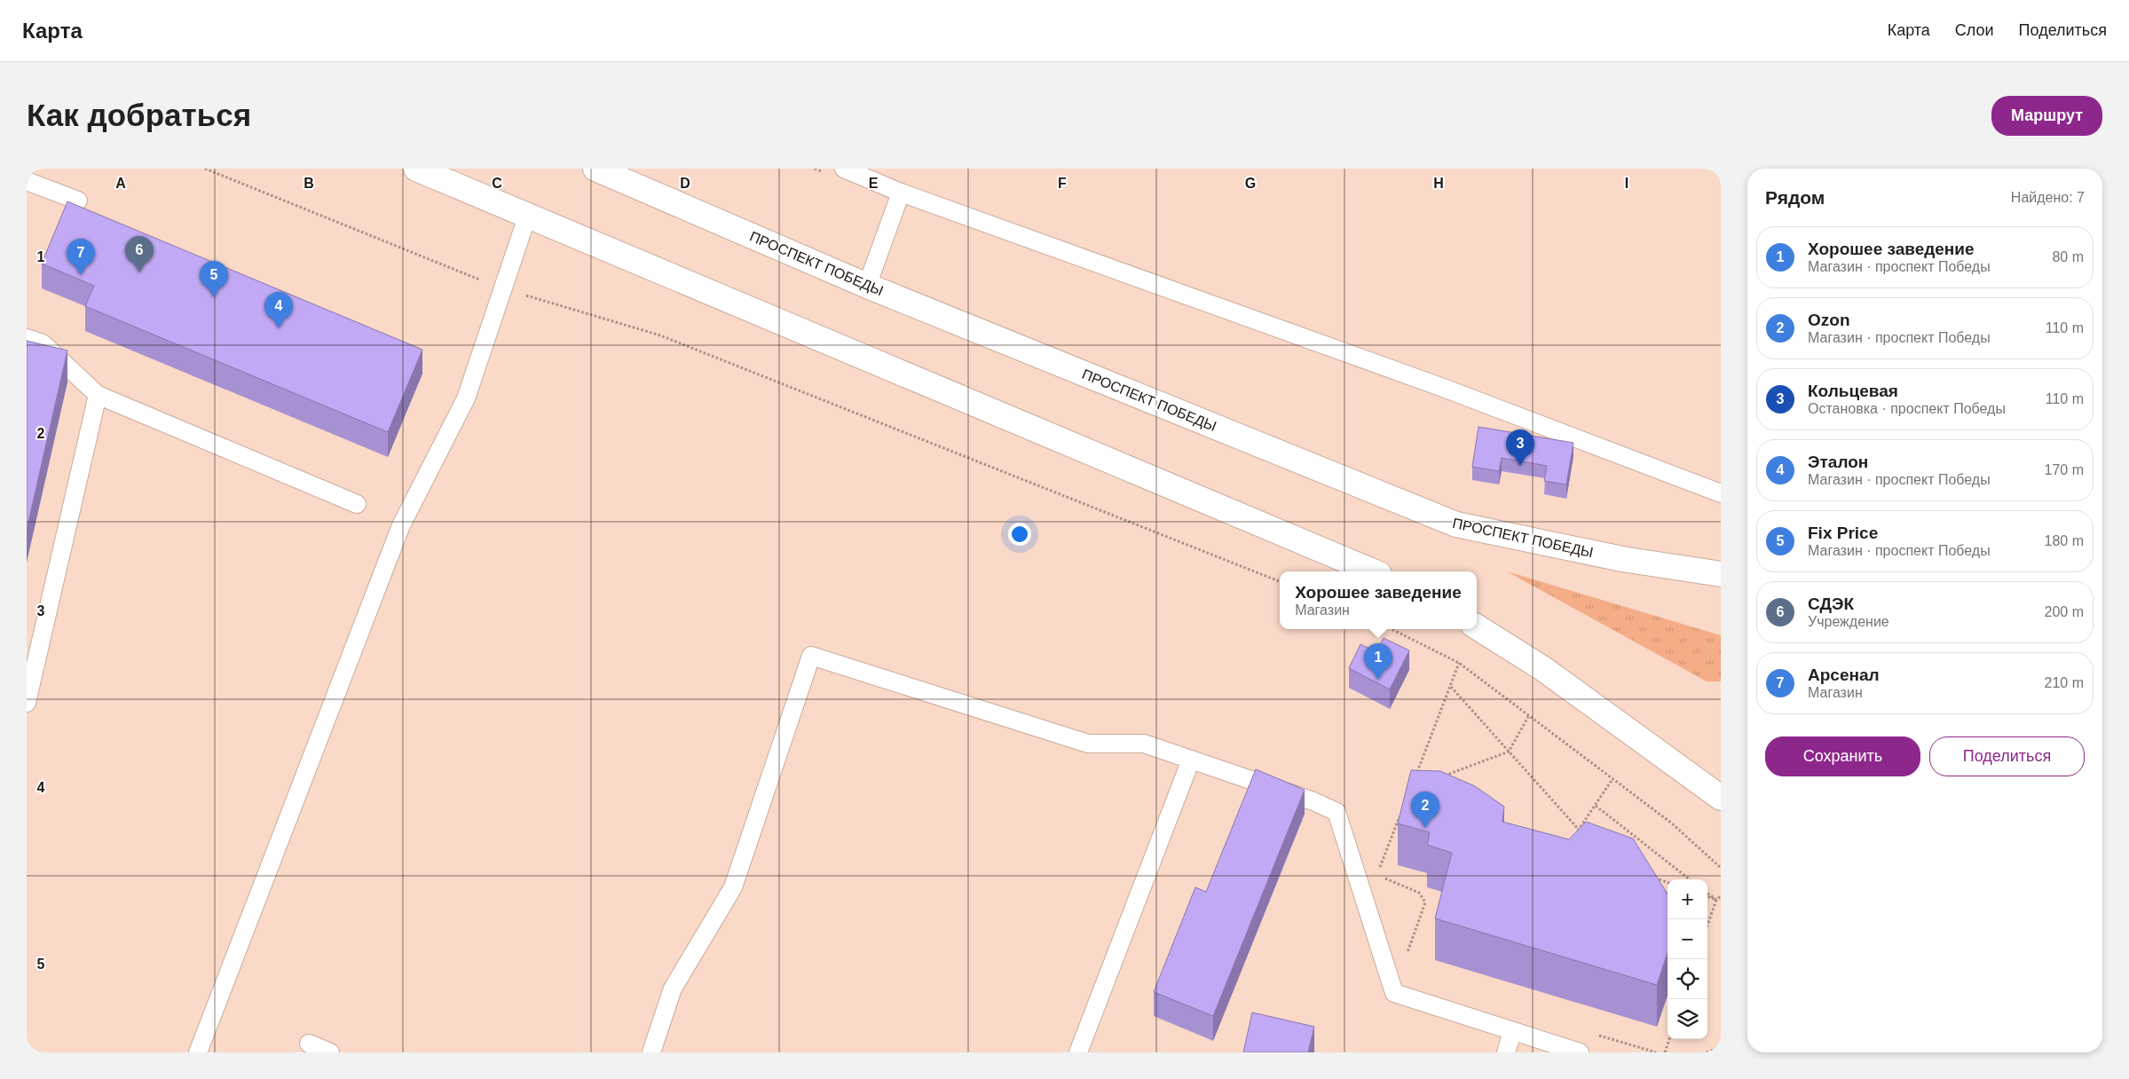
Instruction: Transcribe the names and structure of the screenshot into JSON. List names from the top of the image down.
{
  "streets": {
    "main road": ["ПРОСПЕКТ ПОБЕДЫ"]
  },
  "page": {
    "header": "Карта",
    "nav": ["Карта", "Слои", "Поделиться"],
    "buttons": [
      "Маршрут",
      ["Сохранить", "Поделиться"]
    ],
    "title": "Как добраться",
    "heading": ["Рядом", "Найдено: 7"],
    "list": [
      {
        "mark": "1",
        "name": "Хорошее заведение",
        "note": "Магазин · проспект Победы",
        "value": "80 m"
      },
      {
        "mark": "2",
        "name": "Ozon",
        "note": "Магазин · проспект Победы",
        "value": "110 m"
      },
      {
        "mark": "3",
        "name": "Кольцевая",
        "note": "Остановка · проспект Победы",
        "value": "110 m"
      },
      {
        "mark": "4",
        "name": "Эталон",
        "note": "Магазин · проспект Победы",
        "value": "170 m"
      },
      {
        "mark": "5",
        "name": "Fix Price",
        "note": "Магазин · проспект Победы",
        "value": "180 m"
      },
      {
        "mark": "6",
        "name": "СДЭК",
        "note": "Учреждение",
        "value": "200 m"
      },
      {
        "mark": "7",
        "name": "Арсенал",
        "note": "Магазин",
        "value": "210 m"
      }
    ],
    "pins": [
      "6",
      "7",
      "5",
      "4",
      "3",
      "1",
      "2"
    ],
    "popup": ["Хорошее заведение", "Магазин"],
    "map_buttons": ["+", "−"]
  },
  "grid": {
    "columns": [
      "A",
      "B",
      "C",
      "D",
      "E",
      "F",
      "G",
      "H",
      "I"
    ],
    "rows": [
      "1",
      "2",
      "3",
      "4",
      "5"
    ]
  }
}
